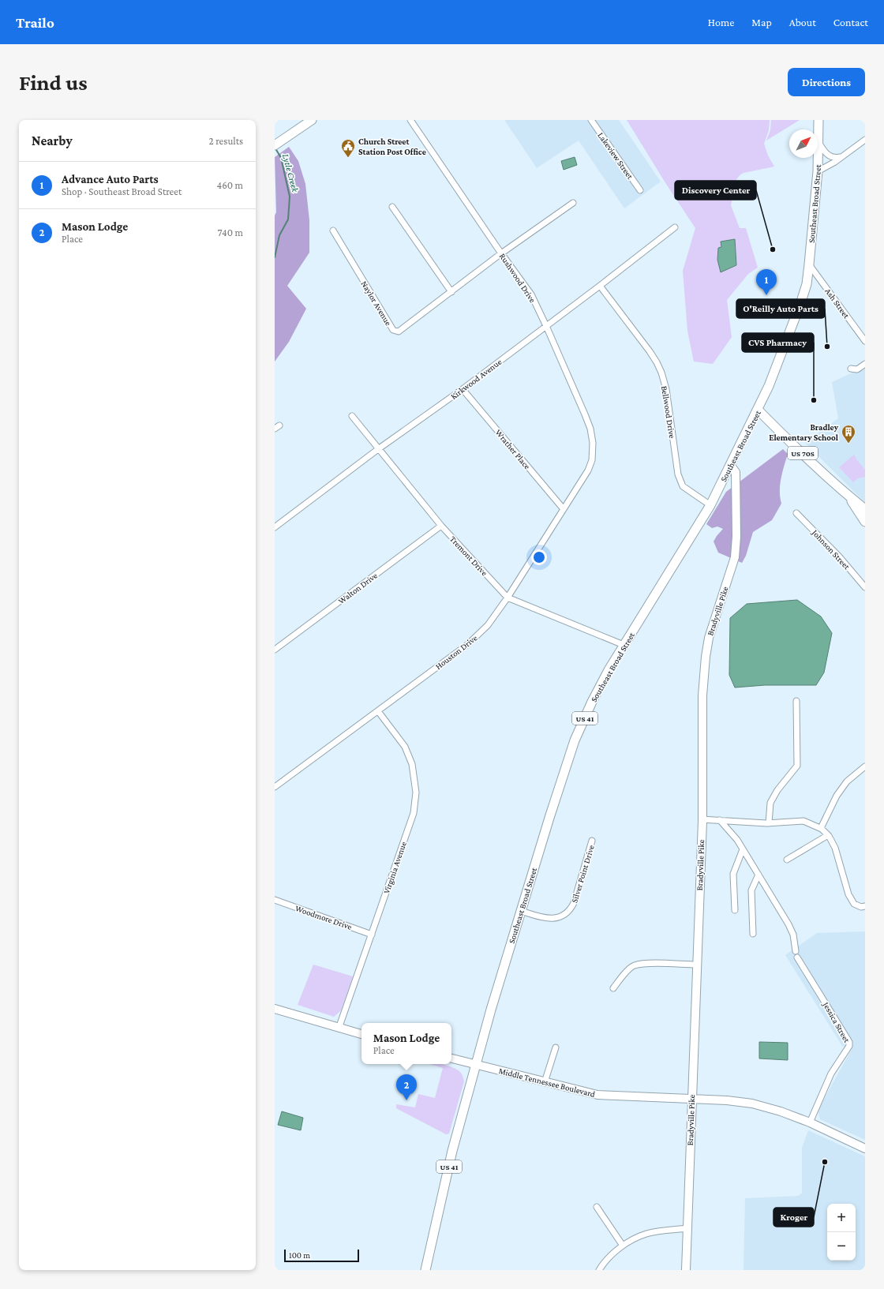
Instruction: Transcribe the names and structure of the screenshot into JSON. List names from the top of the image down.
{
  "streets": {
    "main road": [
      "Southeast Broad Street",
      "US 70S",
      "Bradyville Pike",
      "US 41",
      "Middle Tennessee Boulevard"
    ],
    "street": [
      "Lakeview Street",
      "Rushwood Drive",
      "Naylor Avenue",
      "Ash Street",
      "Kirkwood Avenue",
      "Bellwood Drive",
      "Wrather Place",
      "Johnson Street",
      "Tremont Drive",
      "Walton Drive",
      "Houston Drive",
      "Virginia Avenue",
      "Silver Point Drive",
      "Woodmore Drive",
      "Jessica Street"
    ]
  },
  "crossings": [
    ["Southeast Broad Street", "Ash Street"],
    ["Southeast Broad Street", "Bellwood Drive"],
    ["Southeast Broad Street", "US 70S"],
    ["Southeast Broad Street", "Tremont Drive"],
    ["Southeast Broad Street", "Bradyville Pike"],
    ["Southeast Broad Street", "Silver Point Drive"],
    ["Southeast Broad Street", "Middle Tennessee Boulevard"],
    ["Rushwood Drive", "Naylor Avenue"],
    ["Rushwood Drive", "Kirkwood Avenue"],
    ["Rushwood Drive", "Houston Drive"],
    ["Kirkwood Avenue", "Bellwood Drive"],
    ["Kirkwood Avenue", "Wrather Place"],
    ["Kirkwood Avenue", "Tremont Drive"],
    ["Wrather Place", "Houston Drive"],
    ["Tremont Drive", "Walton Drive"],
    ["Tremont Drive", "Houston Drive"],
    ["Bradyville Pike", "Middle Tennessee Boulevard"],
    ["Houston Drive", "Virginia Avenue"],
    ["Virginia Avenue", "Woodmore Drive"],
    ["Jessica Street", "Middle Tennessee Boulevard"]
  ],
  "water": ["Lytle Creek"],
  "places": {
    "public building": ["Church Street Station Post Office"],
    "other": [
      "Discovery Center",
      "O'Reilly Auto Parts",
      "CVS Pharmacy",
      "Kroger"
    ],
    "building": ["Bradley Elementary School"]
  },
  "scale_bar": "100 m",
  "north": "top right",
  "page": {
    "header": "Trailo",
    "nav": [
      "Home",
      "Map",
      "About",
      "Contact"
    ],
    "buttons": "Directions",
    "title": "Find us",
    "heading": ["Nearby", "2 results"],
    "list": [
      {
        "mark": "1",
        "name": "Advance Auto Parts",
        "note": "Shop · Southeast Broad Street",
        "value": "460 m"
      },
      {
        "mark": "2",
        "name": "Mason Lodge",
        "note": "Place",
        "value": "740 m"
      }
    ],
    "pins": ["1", "2"],
    "popup": ["Mason Lodge", "Place"],
    "map_buttons": ["+", "−"],
    "scale": "100 m"
  }
}
